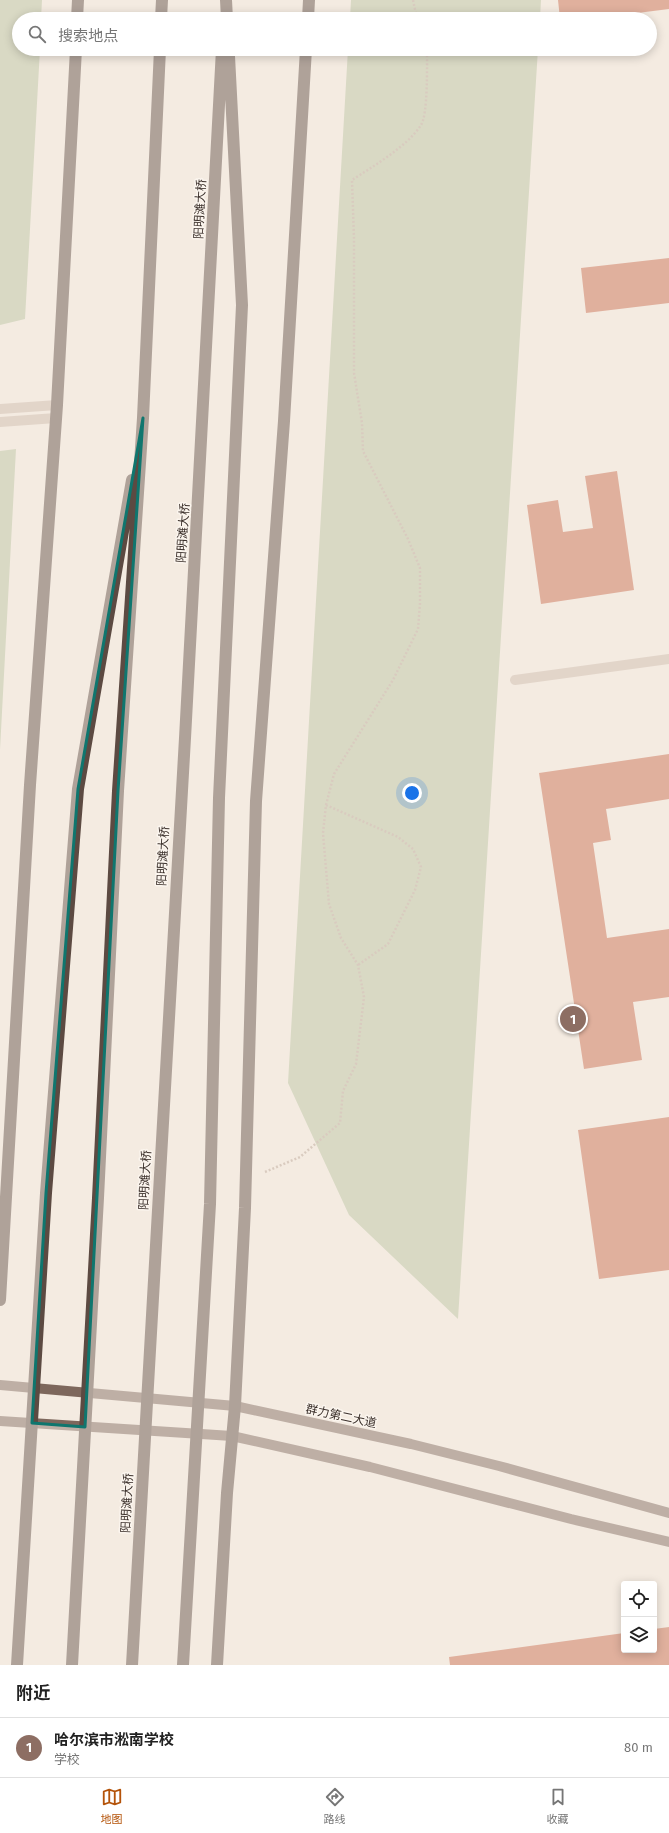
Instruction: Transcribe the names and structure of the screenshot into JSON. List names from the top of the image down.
{
  "streets": {
    "highway": ["阳明滩大桥"],
    "main road": ["群力第二大道"]
  },
  "page": {
    "search": "搜索地点",
    "pins": "1",
    "heading": "附近",
    "list": [
      {
        "mark": "1",
        "name": "哈尔滨市淞南学校",
        "note": "学校",
        "value": "80 m"
      }
    ],
    "nav": ["地图", "路线", "收藏"]
  }
}
